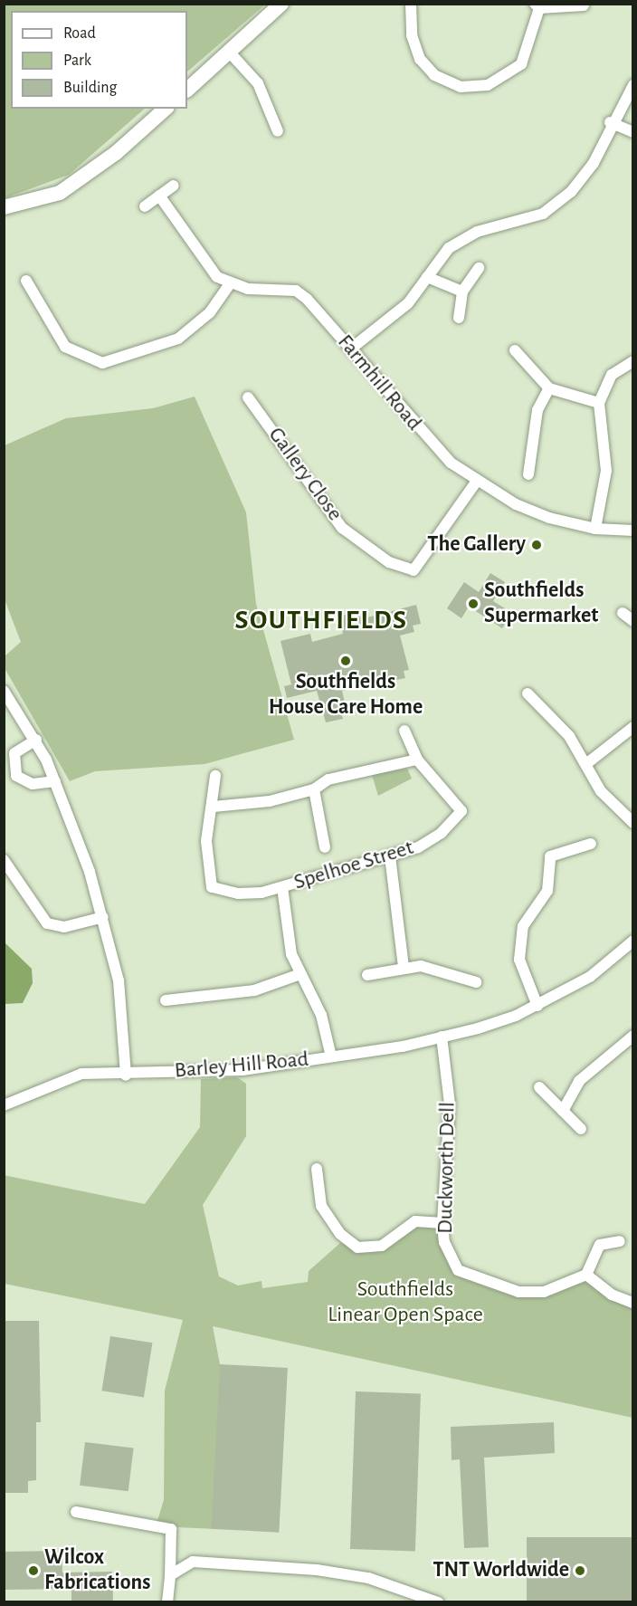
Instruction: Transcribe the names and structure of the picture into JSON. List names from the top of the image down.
{
  "streets": {
    "street": [
      "Farmhill Road",
      "Gallery Close",
      "Spelhoe Street",
      "Barley Hill Road",
      "Duckworth Dell"
    ]
  },
  "crossings": [
    ["Farmhill Road", "Gallery Close"],
    ["Spelhoe Street", "Barley Hill Road"],
    ["Barley Hill Road", "Duckworth Dell"]
  ],
  "districts": ["SOUTHFIELDS"],
  "parks": ["Southfields Linear Open Space"],
  "places": [
    "The Gallery",
    "Southfields Supermarket",
    "Southfields House Care Home",
    "Wilcox Fabrications",
    "TNT Worldwide"
  ],
  "legend": ["Road", "Park", "Building"]
}
